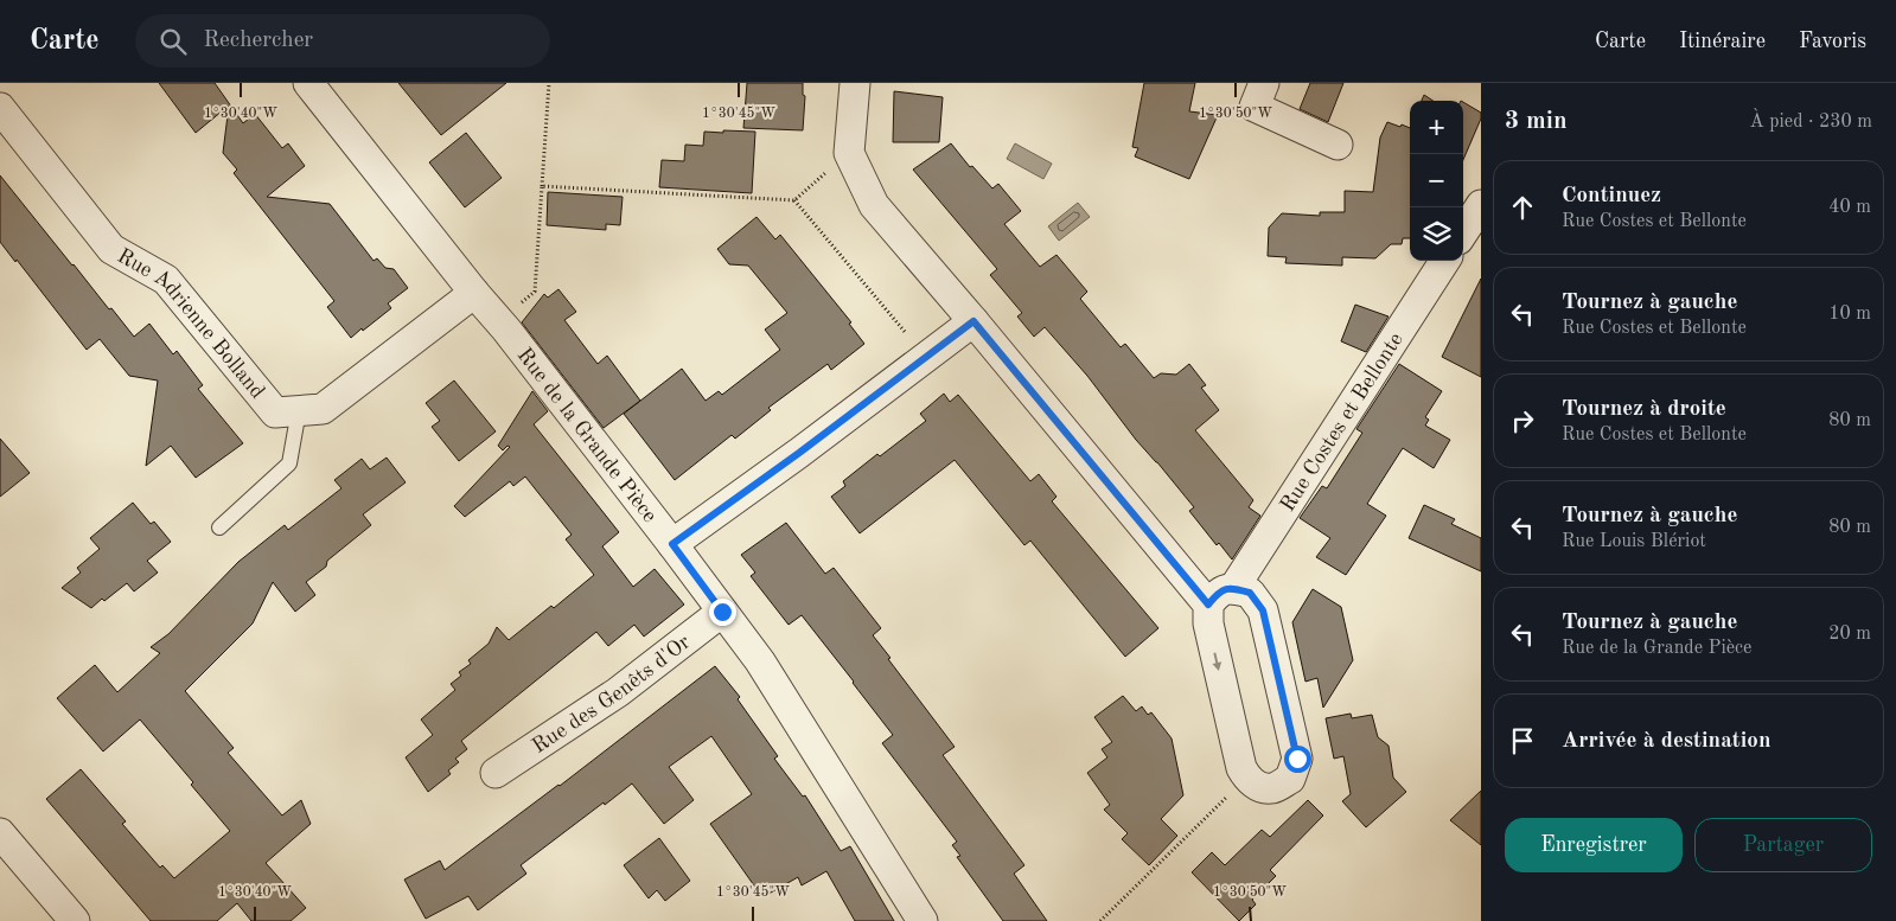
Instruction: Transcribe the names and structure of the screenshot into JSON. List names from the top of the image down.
{
  "streets": {
    "street": [
      "Rue Adrienne Bolland",
      "Rue Costes et Bellonte",
      "Rue de la Grande Pièce",
      "Rue des Genêts d'Or"
    ]
  },
  "crossings": [
    ["Rue Adrienne Bolland", "Rue de la Grande Pièce"],
    ["Rue de la Grande Pièce", "Rue des Genêts d'Or"]
  ],
  "page": {
    "header": "Carte",
    "search": "Rechercher",
    "nav": ["Carte", "Itinéraire", "Favoris"],
    "heading": ["3 min", "À pied · 230 m"],
    "map_buttons": ["+", "−"],
    "list": [
      ["Continuez", "Rue Costes et Bellonte", "40 m"],
      ["Tournez à gauche", "Rue Costes et Bellonte", "10 m"],
      ["Tournez à droite", "Rue Costes et Bellonte", "80 m"],
      ["Tournez à gauche", "Rue Louis Blériot", "80 m"],
      ["Tournez à gauche", "Rue de la Grande Pièce", "20 m"],
      "Arrivée à destination"
    ],
    "buttons": ["Enregistrer", "Partager"]
  },
  "coordinates": ["1°30'40\"W", "1°30'45\"W", "1°30'50\"W"]
}
